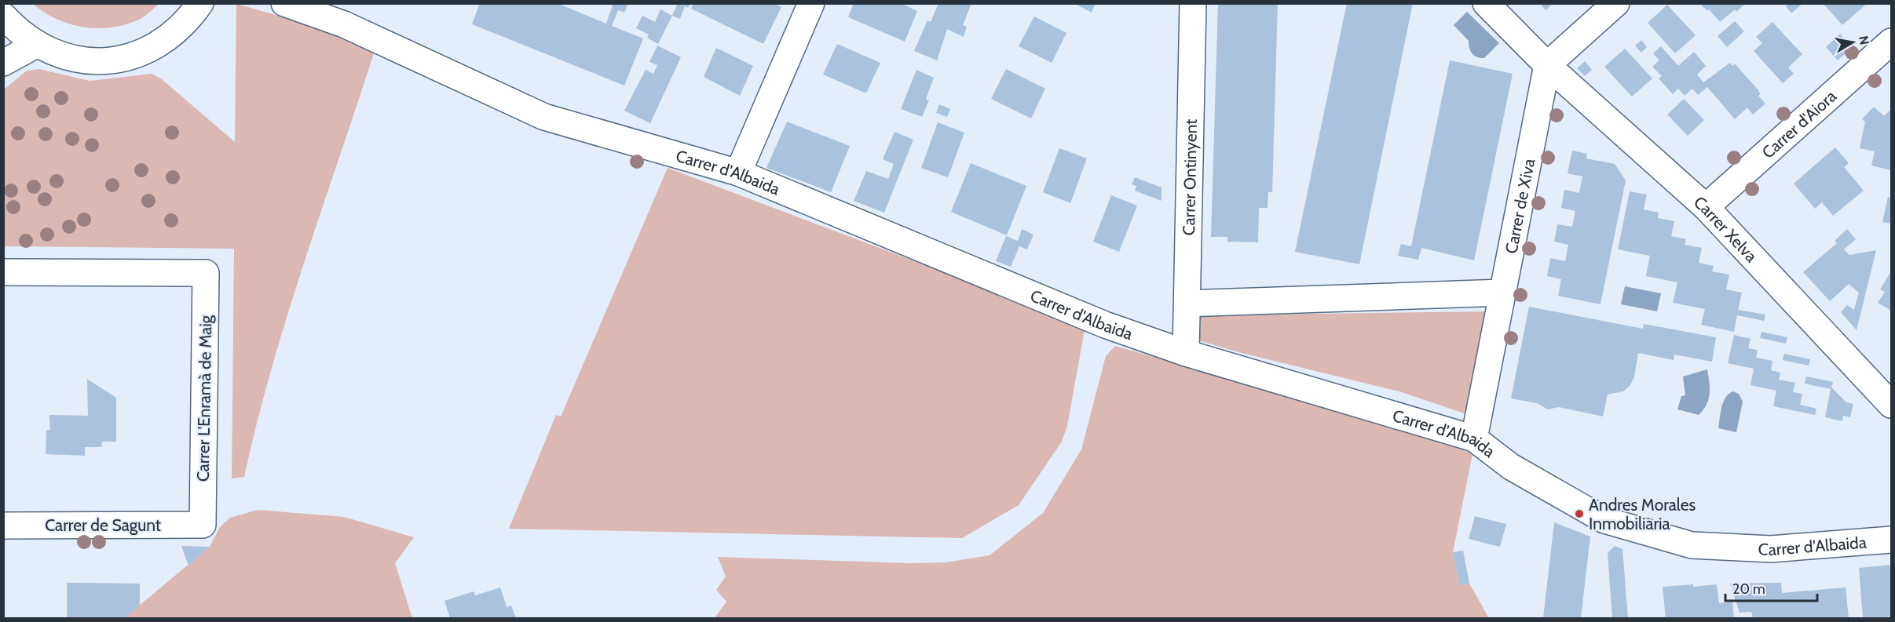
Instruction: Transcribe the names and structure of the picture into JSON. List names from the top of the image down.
{
  "streets": {
    "street": [
      "Carrer d'Aiora",
      "Carrer d'Albaida",
      "Carrer Ontinyent",
      "Carrer de Xiva",
      "Carrer Xelva",
      "Carrer L'Enramà de Maig",
      "Carrer de Sagunt"
    ]
  },
  "crossings": [
    ["Carrer d'Aiora", "Carrer Xelva"],
    ["Carrer d'Albaida", "Carrer Ontinyent"],
    ["Carrer d'Albaida", "Carrer de Xiva"],
    ["Carrer de Xiva", "Carrer Xelva"],
    ["Carrer L'Enramà de Maig", "Carrer de Sagunt"]
  ],
  "places": ["Andres Morales Inmobiliaria"],
  "scale_bar": "20 m",
  "north": "right"
}
